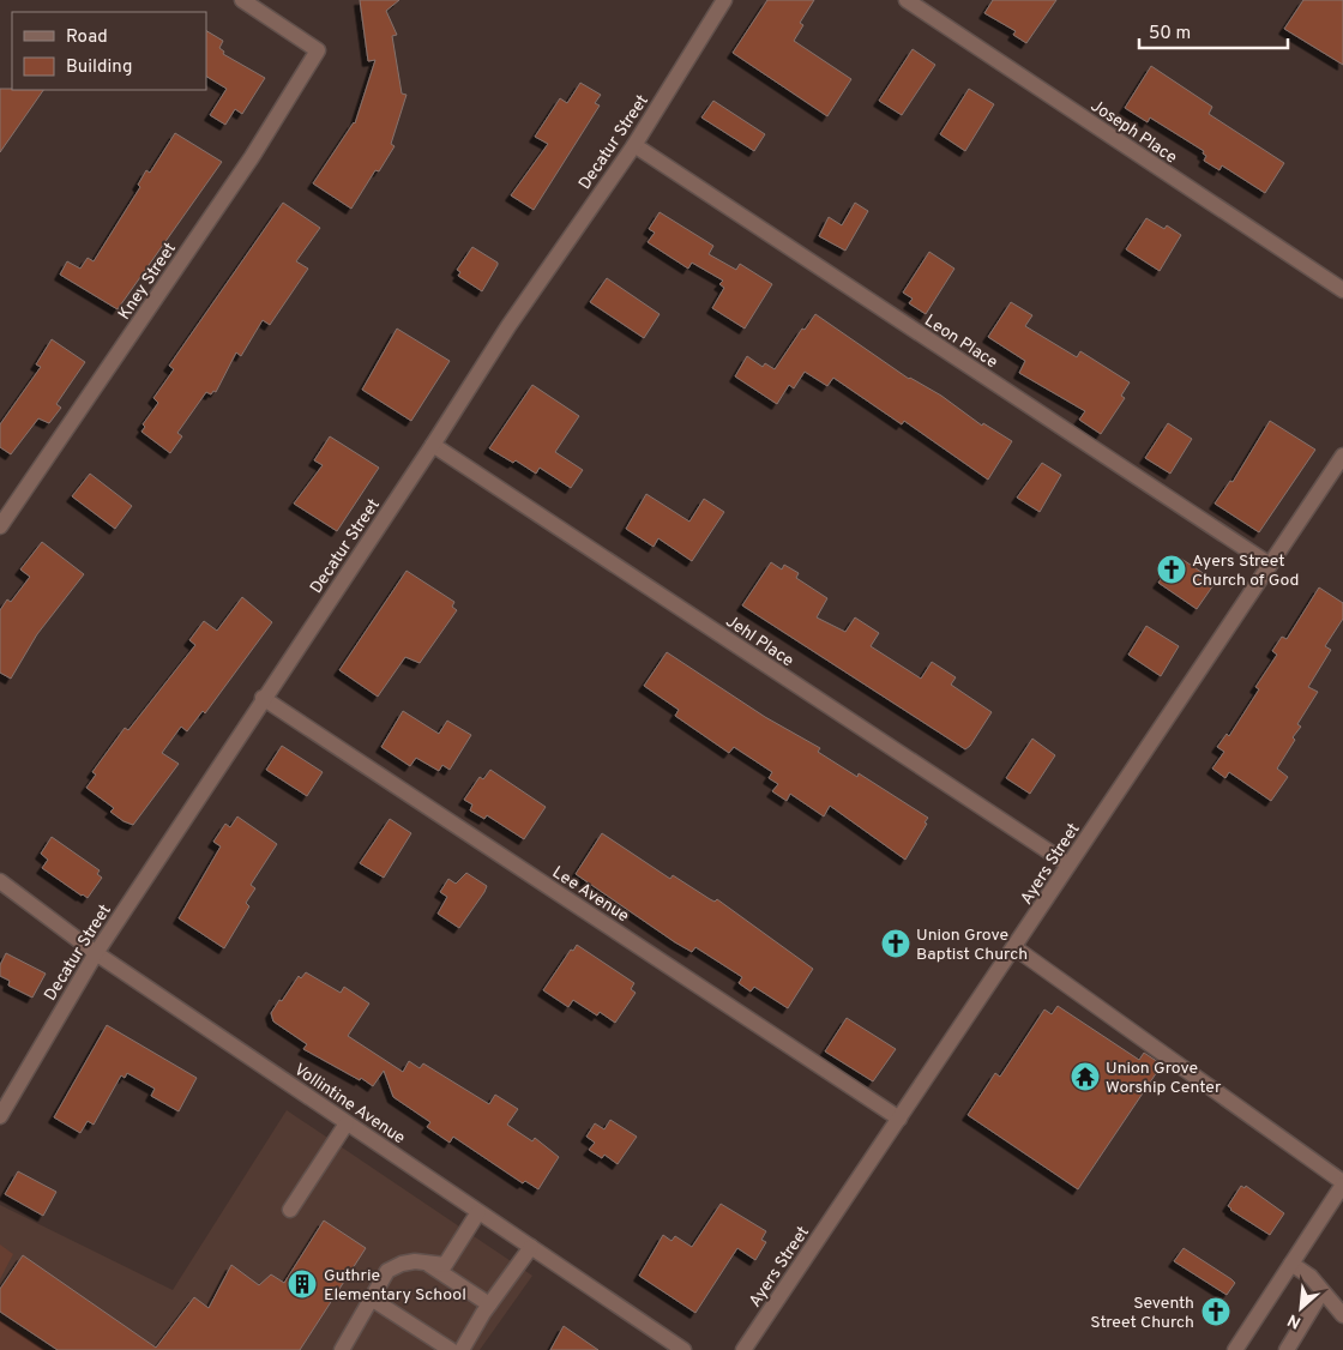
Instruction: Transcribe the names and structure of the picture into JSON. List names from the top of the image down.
{
  "streets": {
    "street": [
      "Joseph Place",
      "Decatur Street",
      "Kney Street",
      "Leon Place",
      "Jehl Place",
      "Ayers Street",
      "Lee Avenue",
      "Vollintine Avenue"
    ]
  },
  "crossings": [
    ["Decatur Street", "Leon Place"],
    ["Decatur Street", "Jehl Place"],
    ["Decatur Street", "Lee Avenue"],
    ["Decatur Street", "Vollintine Avenue"],
    ["Leon Place", "Ayers Street"],
    ["Jehl Place", "Ayers Street"],
    ["Ayers Street", "Lee Avenue"]
  ],
  "places": {
    "church": ["Ayers Street Church of God", "Union Grove Baptist Church", "Seventh Street Church"],
    "temple": ["Union Grove Worship Center"],
    "building": ["Guthrie Elementary School"]
  },
  "legend": ["Road", "Building"],
  "scale_bar": "50 m",
  "north": "bottom left"
}
